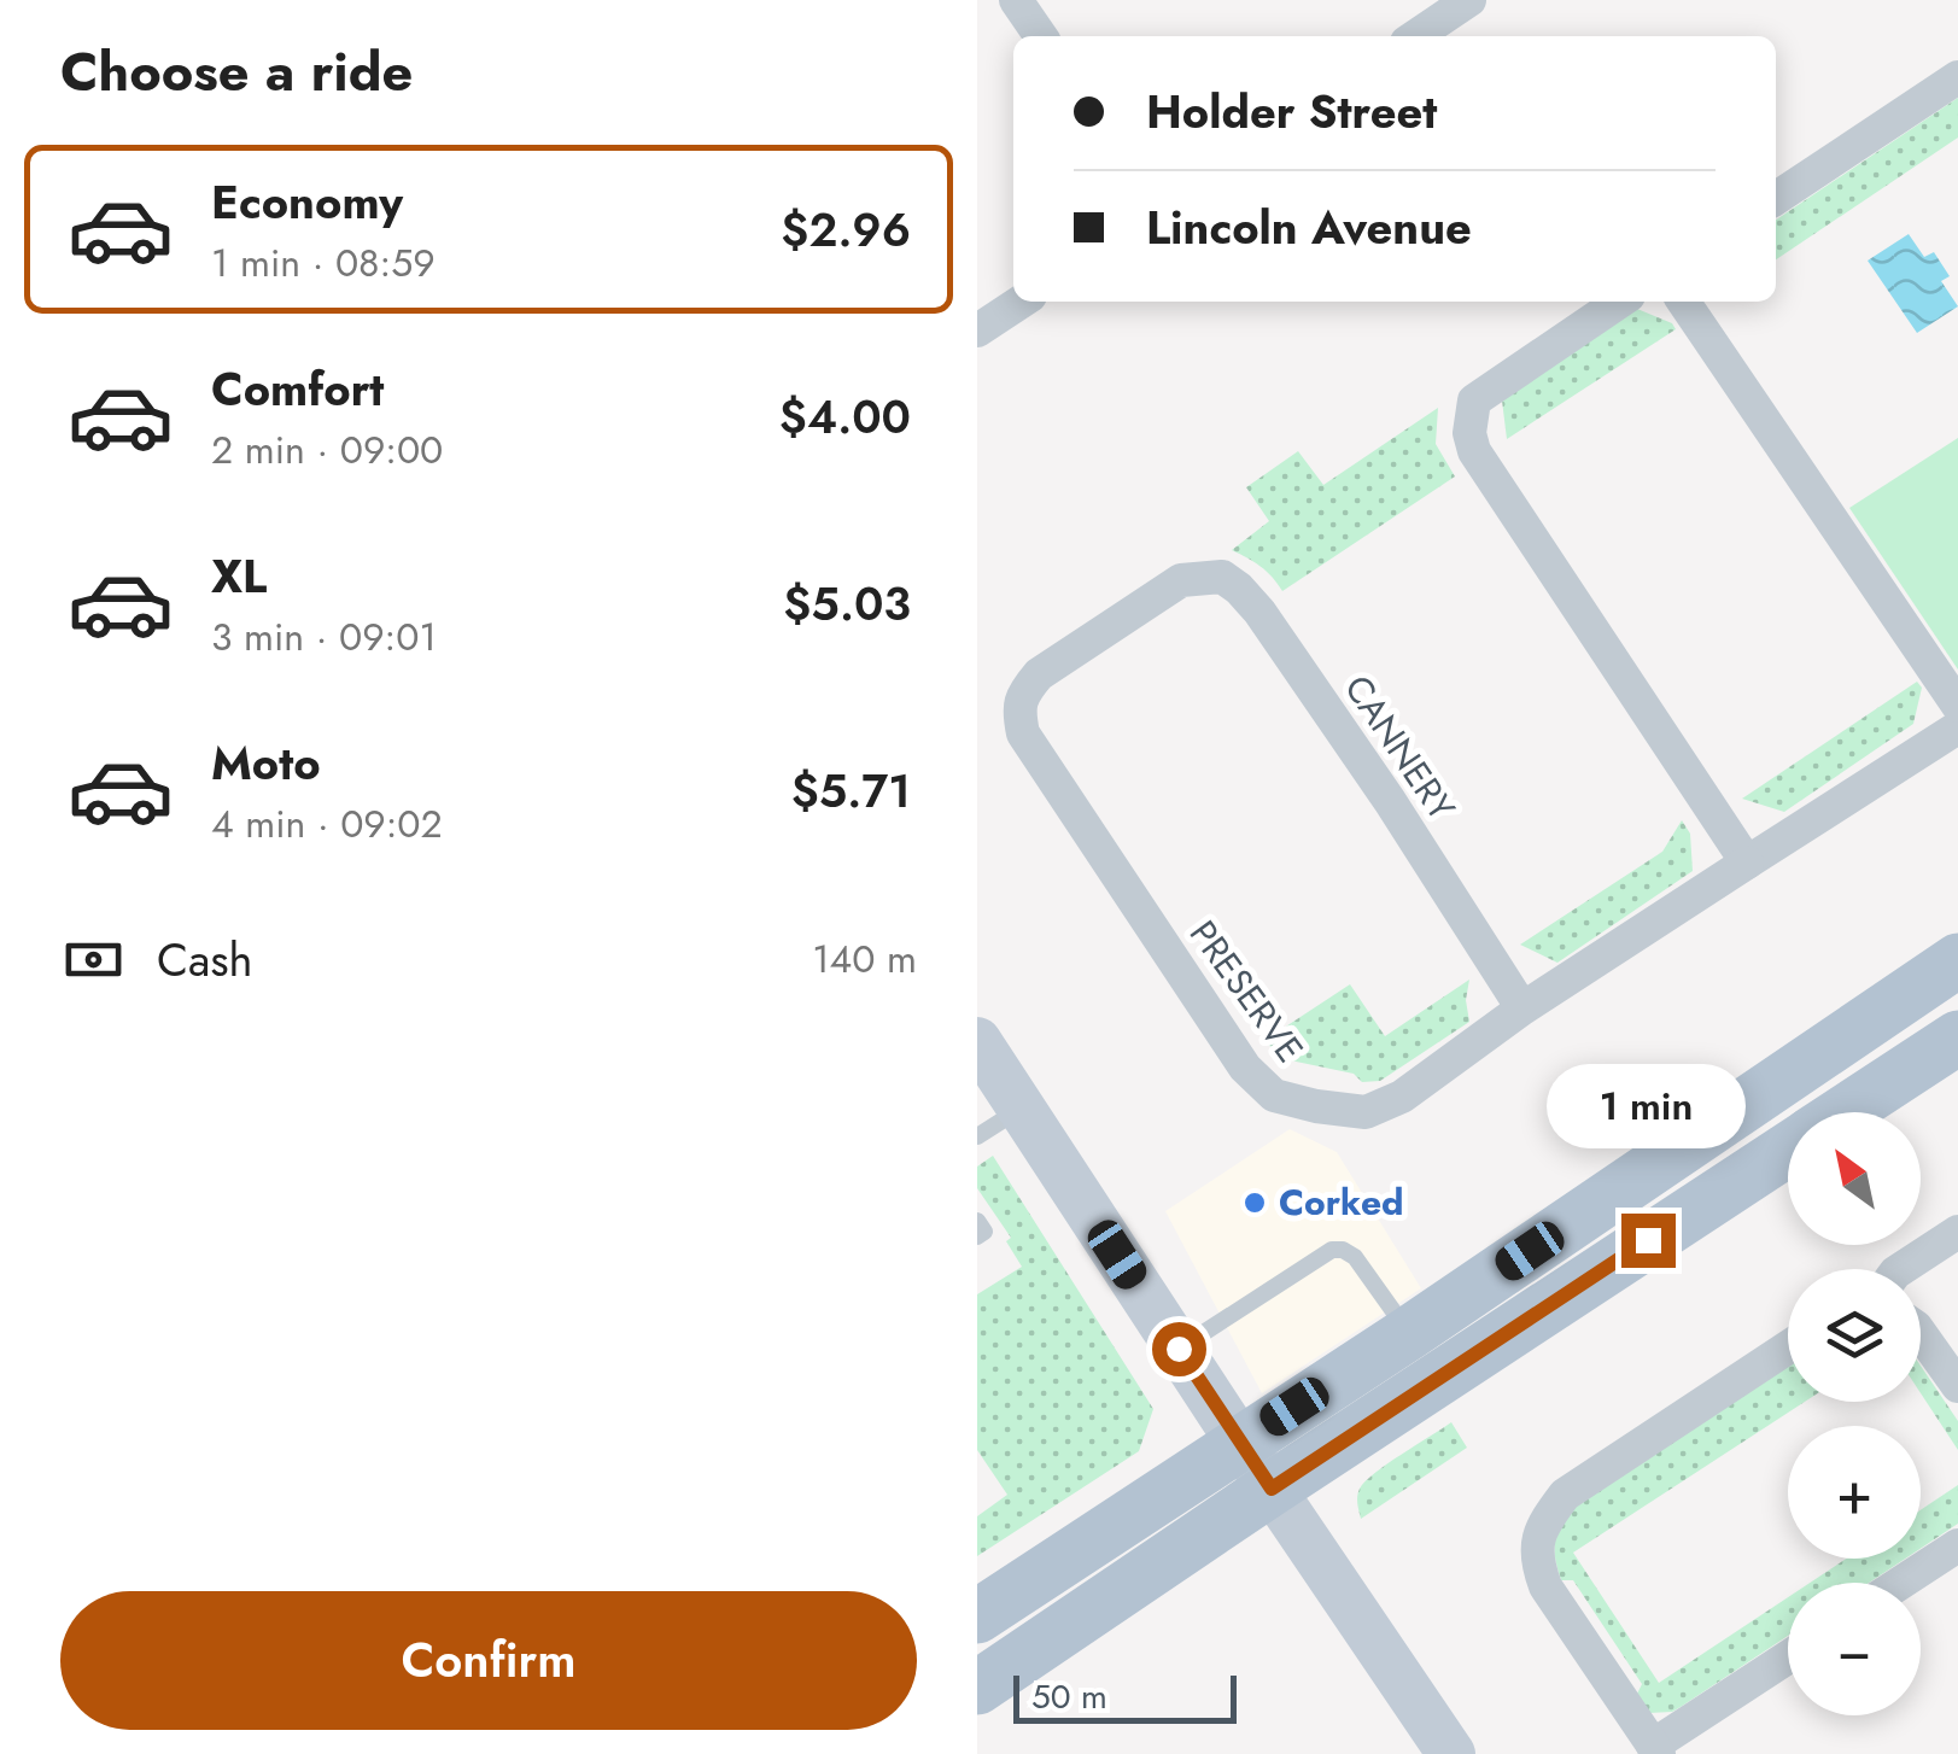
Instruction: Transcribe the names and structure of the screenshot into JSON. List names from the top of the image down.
{
  "streets": {
    "street": ["CANNERY", "PRESERVE"]
  },
  "crossings": [
    ["CANNERY", "PRESERVE"]
  ],
  "places": ["Corked"],
  "scale_bar": "50 m",
  "north": "top left",
  "page": {
    "heading": "Choose a ride",
    "banner": ["Holder Street", "Lincoln Avenue"],
    "list": [
      {
        "name": "Economy",
        "note": "1 min · 08:59",
        "value": "$2.96"
      },
      {
        "name": "Comfort",
        "note": "2 min · 09:00",
        "value": "$4.00"
      },
      {
        "name": "XL",
        "note": "3 min · 09:01",
        "value": "$5.03"
      },
      {
        "name": "Moto",
        "note": "4 min · 09:02",
        "value": "$5.71"
      }
    ],
    "pay": ["Cash", "140 m"],
    "bubble": "1 min",
    "map_buttons": ["+", "−"],
    "buttons": "Confirm",
    "scale": "50 m"
  }
}
